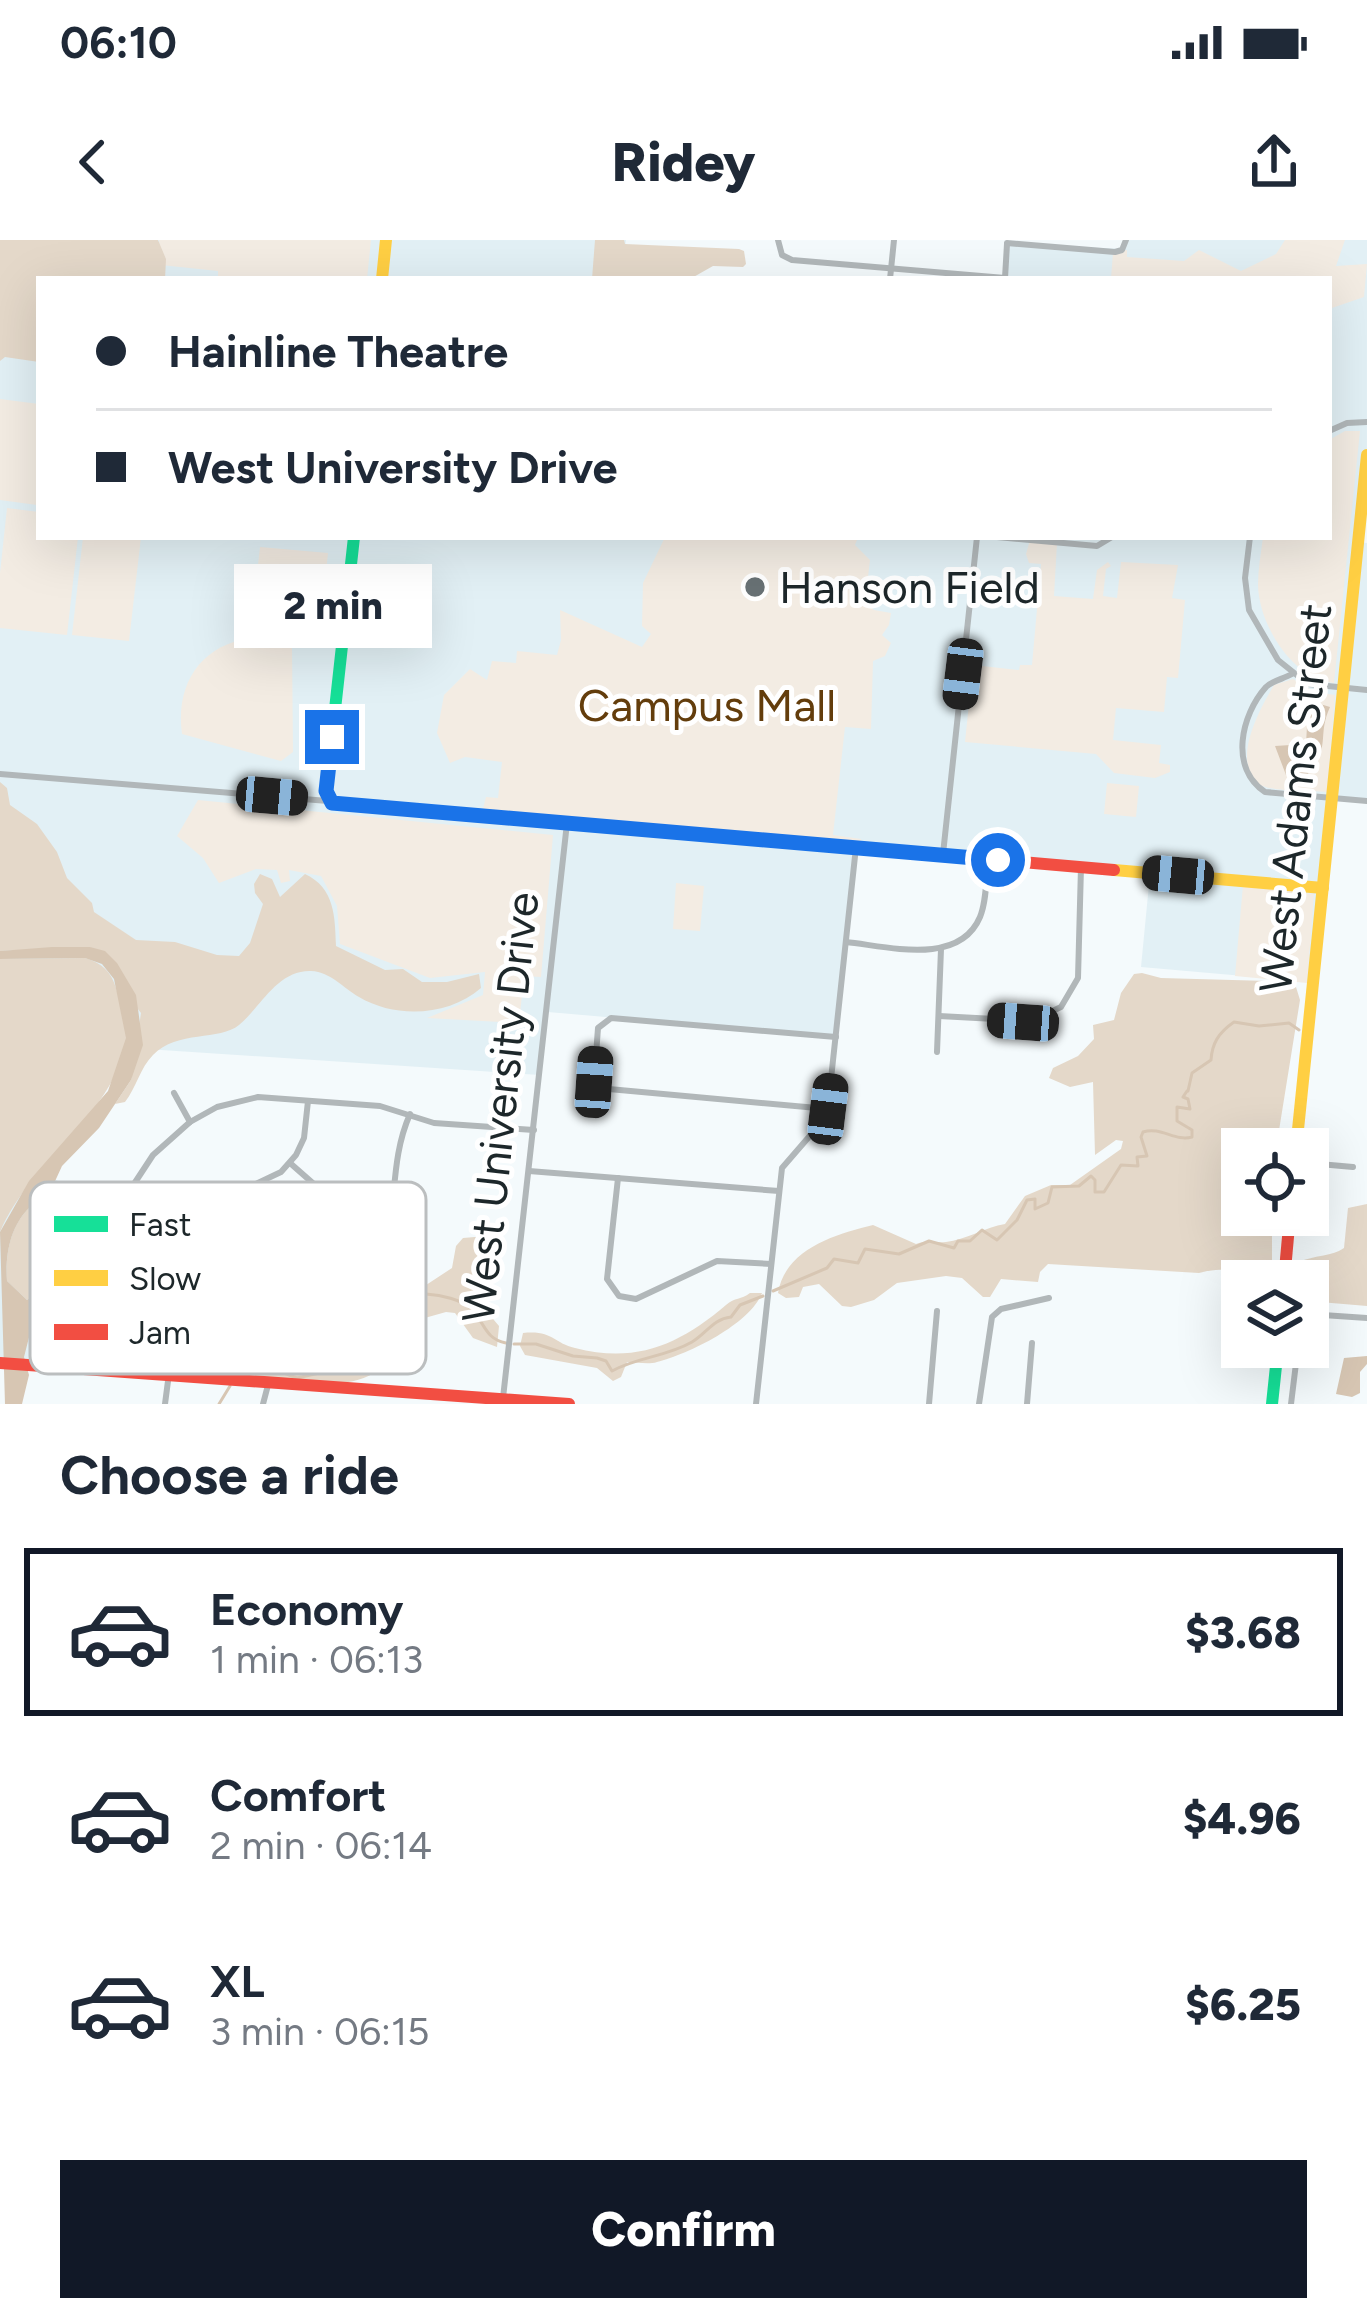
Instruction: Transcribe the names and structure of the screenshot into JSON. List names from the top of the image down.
{
  "streets": {
    "street": ["West Adams Street", "West University Drive"]
  },
  "parks": ["Campus Mall"],
  "places": ["Hanson Field"],
  "legend": ["Fast", "Slow", "Jam"],
  "page": {
    "status": "06:10",
    "header": "Ridey",
    "banner": ["Hainline Theatre", "West University Drive"],
    "bubble": "2 min",
    "heading": "Choose a ride",
    "list": [
      {
        "name": "Economy",
        "note": "1 min · 06:13",
        "value": "$3.68"
      },
      {
        "name": "Comfort",
        "note": "2 min · 06:14",
        "value": "$4.96"
      },
      {
        "name": "XL",
        "note": "3 min · 06:15",
        "value": "$6.25"
      }
    ],
    "buttons": "Confirm"
  }
}
